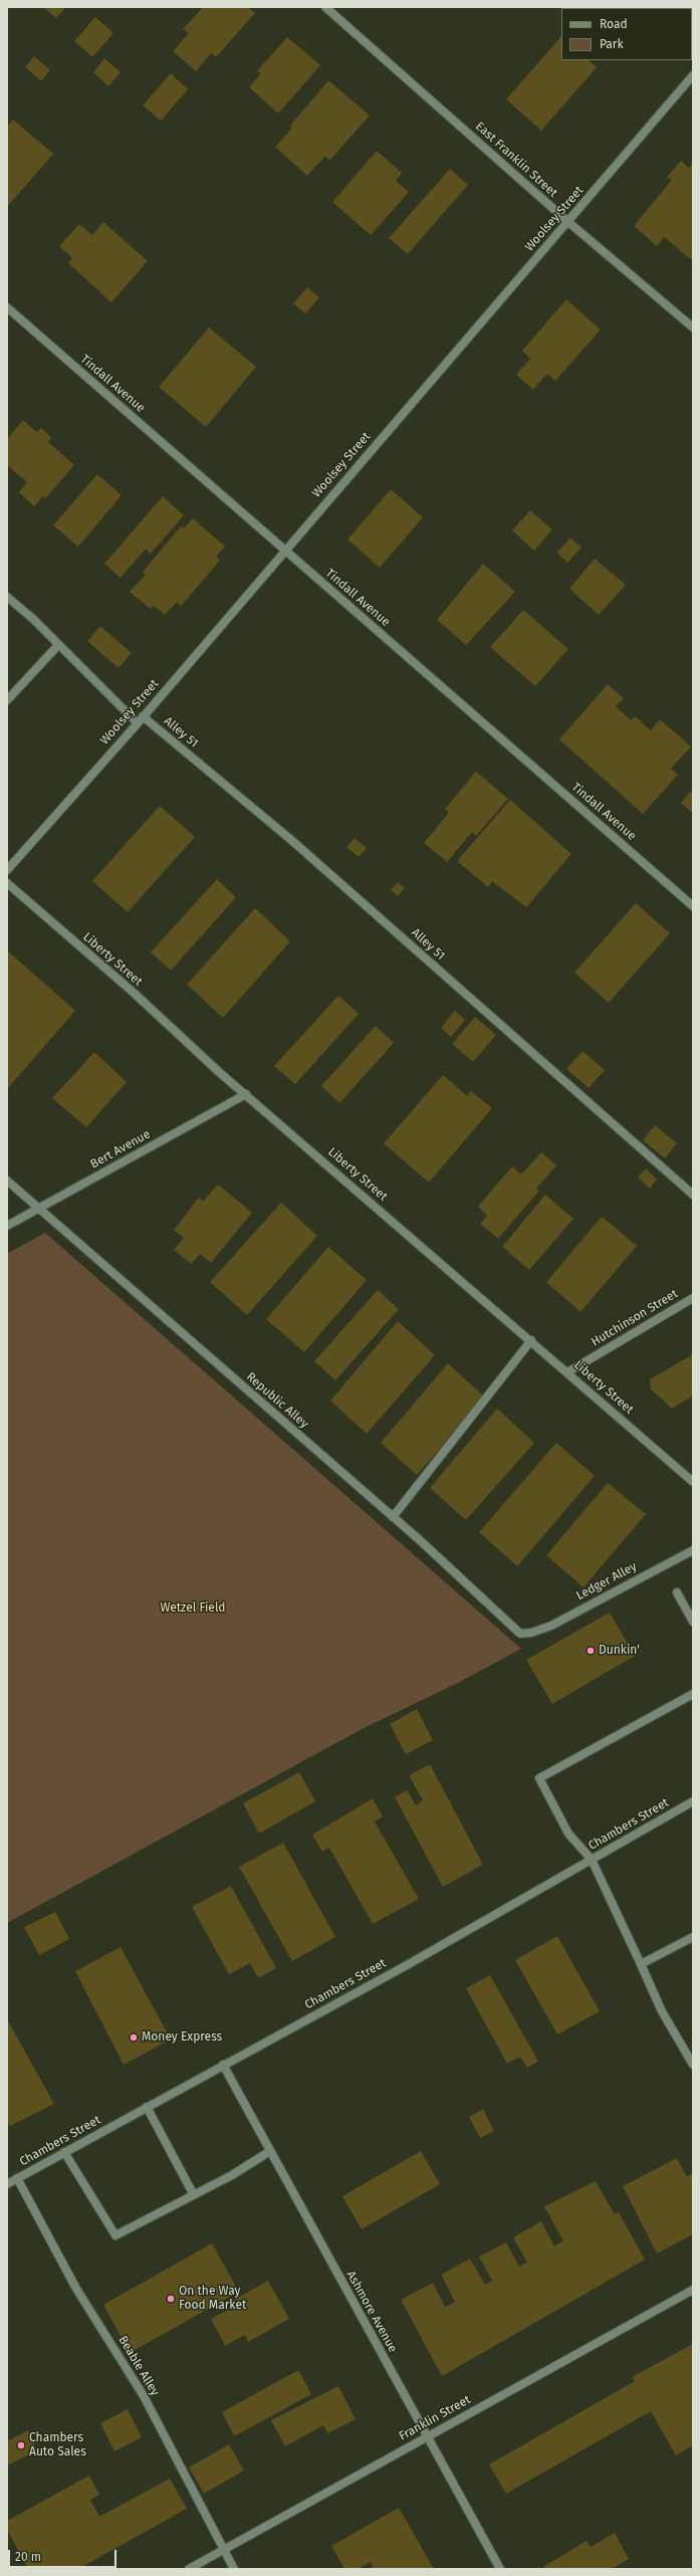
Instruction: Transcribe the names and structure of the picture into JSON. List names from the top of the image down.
{
  "streets": {
    "street": [
      "East Franklin Street",
      "Woolsey Street",
      "Tindall Avenue",
      "Alley 51",
      "Liberty Street",
      "Bert Avenue",
      "Hutchinson Street",
      "Republic Alley",
      "Ledger Alley",
      "Chambers Street",
      "Ashmore Avenue",
      "Beable Alley",
      "Franklin Street"
    ]
  },
  "crossings": [
    ["East Franklin Street", "Woolsey Street"],
    ["Woolsey Street", "Tindall Avenue"],
    ["Woolsey Street", "Alley 51"],
    ["Liberty Street", "Bert Avenue"],
    ["Liberty Street", "Hutchinson Street"],
    ["Bert Avenue", "Republic Alley"],
    ["Republic Alley", "Ledger Alley"],
    ["Chambers Street", "Ashmore Avenue"],
    ["Chambers Street", "Beable Alley"],
    ["Ashmore Avenue", "Franklin Street"],
    ["Beable Alley", "Franklin Street"]
  ],
  "parks": ["Wetzel Field"],
  "places": [
    "Dunkin'",
    "Money Express",
    "On the Way Food Market",
    "Chambers Auto Sales"
  ],
  "legend": ["Road", "Park"],
  "scale_bar": "20 m"
}
